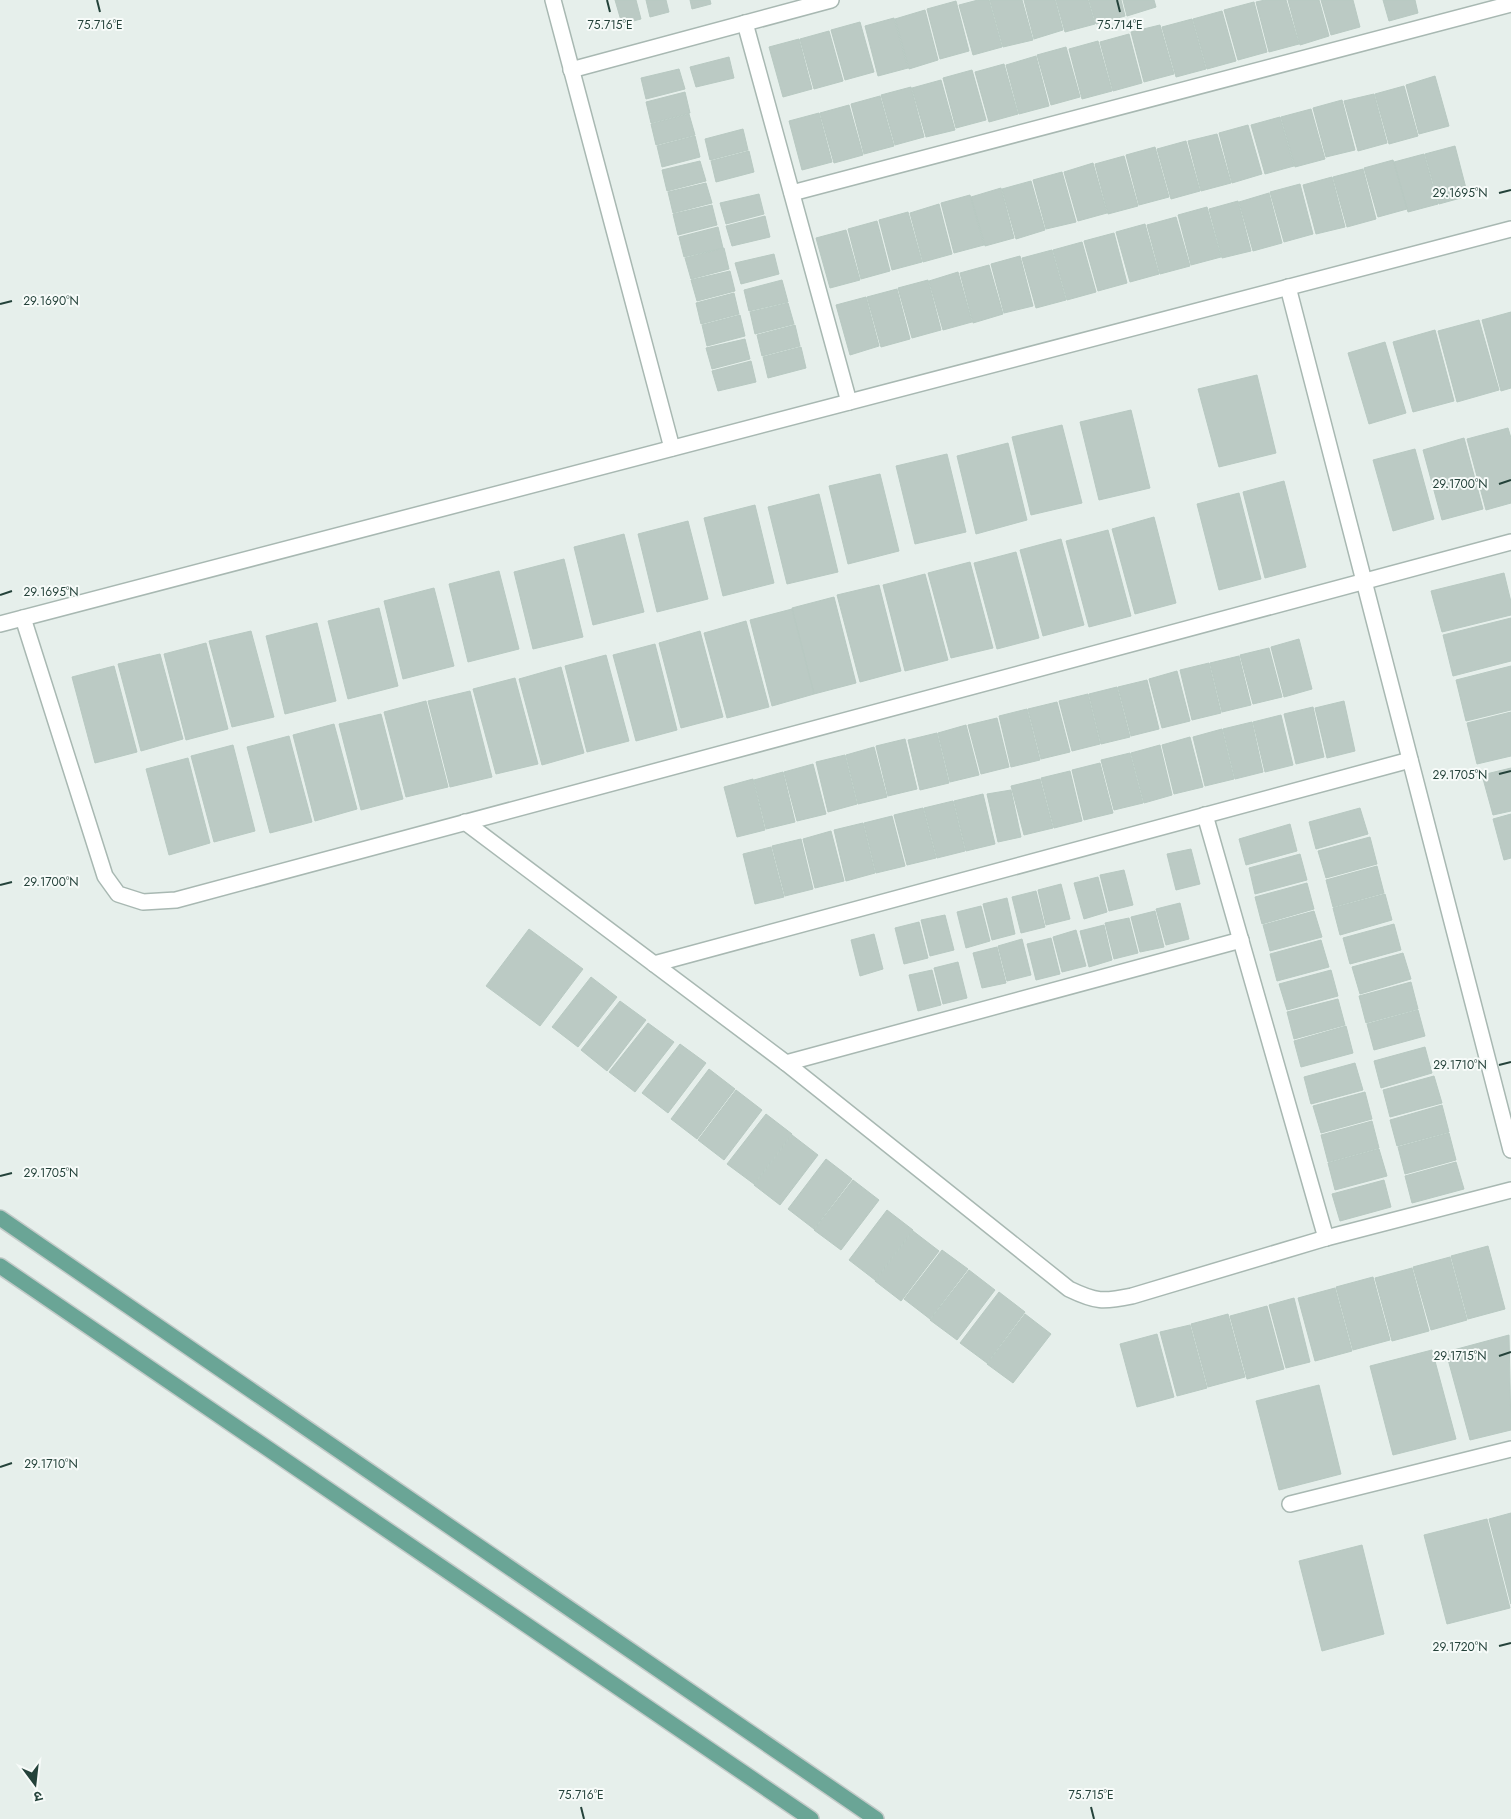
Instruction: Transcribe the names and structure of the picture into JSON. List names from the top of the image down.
{
  "north": "bottom",
  "coordinates": [
    "75.716°E",
    "75.715°E",
    "75.714°E",
    "29.1695°N",
    "29.1690°N",
    "29.1700°N",
    "29.1705°N",
    "29.1710°N",
    "29.1715°N",
    "29.1720°N"
  ]
}
